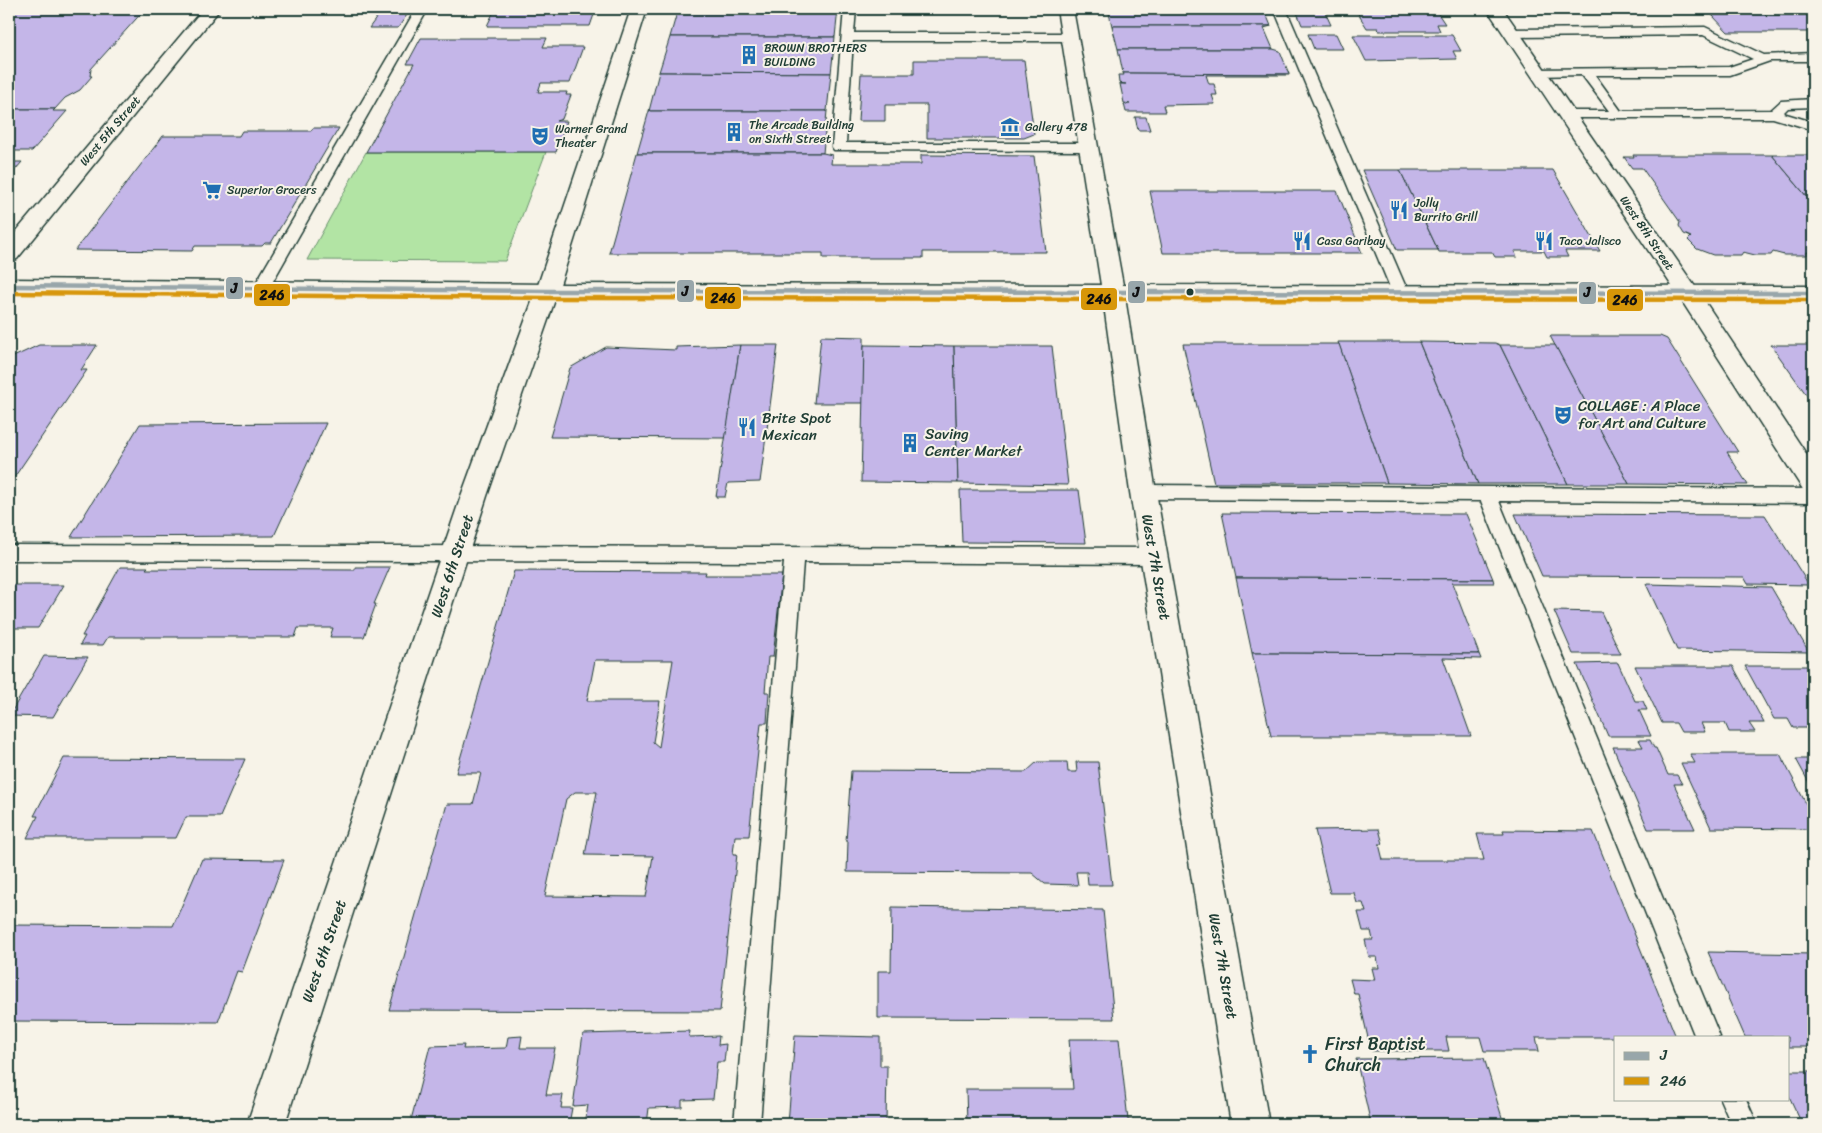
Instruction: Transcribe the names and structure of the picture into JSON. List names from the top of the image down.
{
  "streets": {
    "street": [
      "West 5th Street",
      "West 8th Street",
      "West 6th Street",
      "West 7th Street"
    ]
  },
  "places": {
    "building": ["BROWN BROTHERS BUILDING", "The Arcade Building on Sixth Street", "Saving Center Market"],
    "museum": ["Gallery 478"],
    "theatre": ["Warner Grand Theater", "COLLAGE : A Place for Art and Culture"],
    "supermarket": ["Superior Grocers"],
    "restaurant": [
      "Jolly Burrito Grill",
      "Casa Garibay",
      "Taco Jalisco",
      "Brite Spot Mexican"
    ],
    "church": ["First Baptist Church"]
  },
  "lines": ["transit line J", "transit line 246"],
  "legend": ["J", "246"]
}
